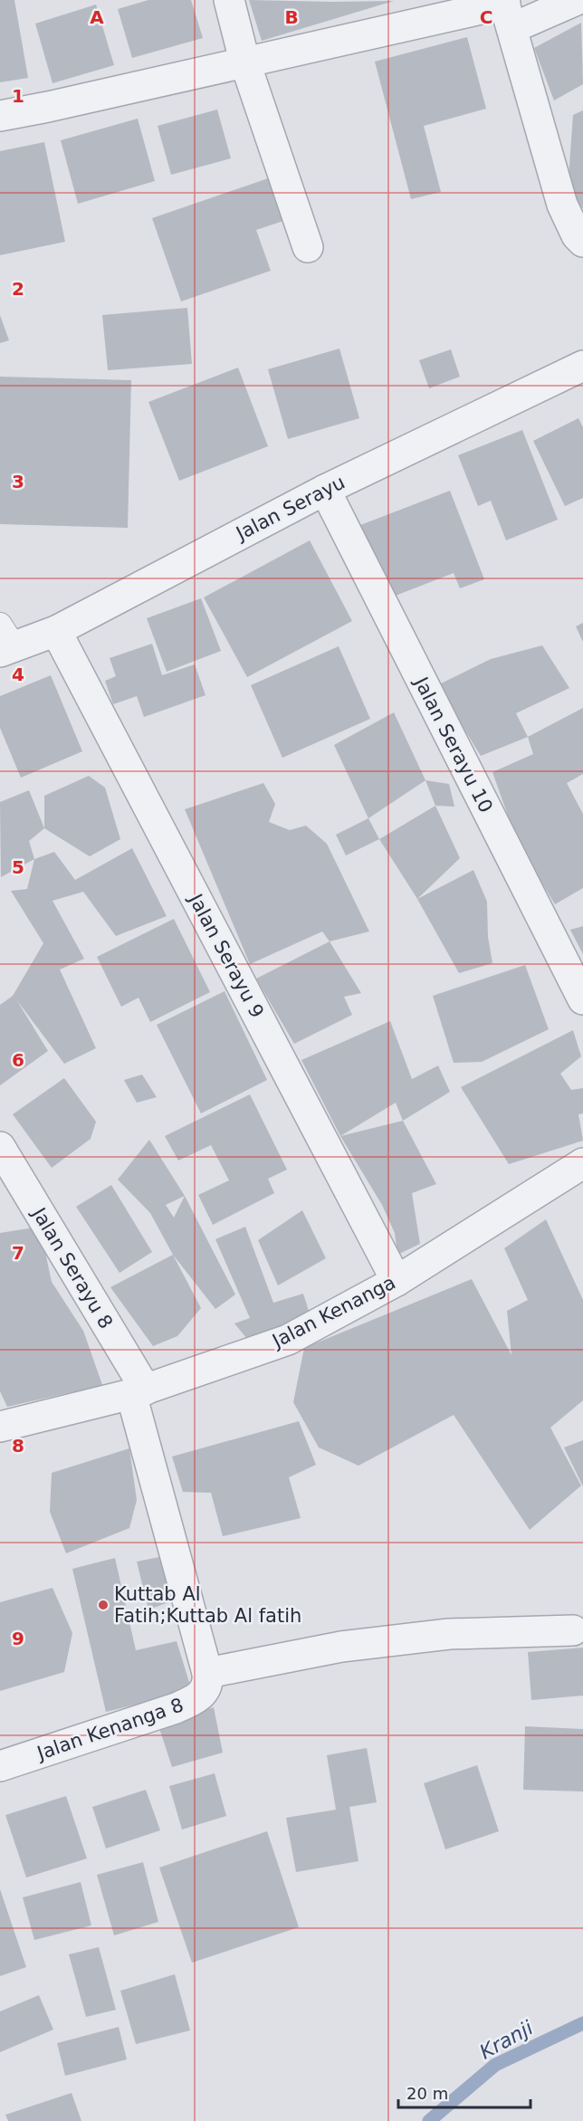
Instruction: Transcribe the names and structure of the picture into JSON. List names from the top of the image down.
{
  "streets": {
    "street": [
      "Jalan Serayu",
      "Jalan Serayu 10",
      "Jalan Serayu 9",
      "Jalan Serayu 8",
      "Jalan Kenanga",
      "Jalan Kenanga 8"
    ]
  },
  "crossings": [
    ["Jalan Serayu", "Jalan Serayu 10"],
    ["Jalan Serayu", "Jalan Serayu 9"],
    ["Jalan Serayu 9", "Jalan Kenanga"],
    ["Jalan Serayu 8", "Jalan Kenanga"]
  ],
  "water": ["Kranji"],
  "places": ["Kuttab Al Fatih;Kuttab Al fatih"],
  "scale_bar": "20 m",
  "grid": {
    "columns": ["A", "B", "C"],
    "rows": [
      "1",
      "2",
      "3",
      "4",
      "5",
      "6",
      "7",
      "8",
      "9"
    ]
  }
}
